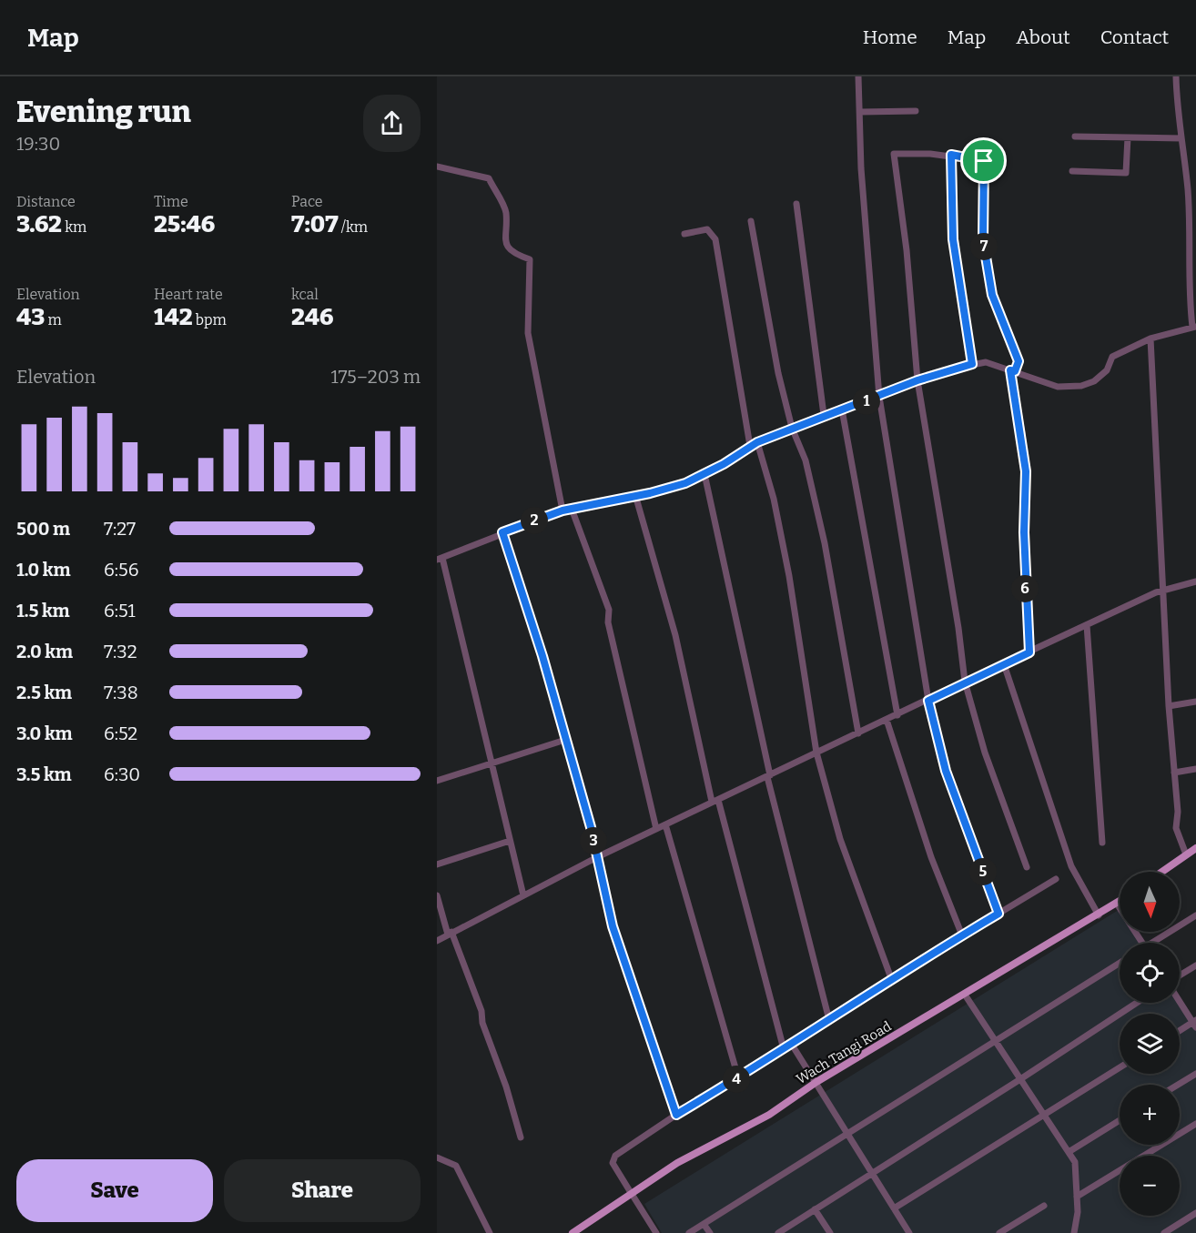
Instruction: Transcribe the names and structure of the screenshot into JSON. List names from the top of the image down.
{
  "streets": {
    "main road": ["Wach Tangi Road"]
  },
  "north": "bottom",
  "page": {
    "header": "Map",
    "nav": [
      "Home",
      "Map",
      "About",
      "Contact"
    ],
    "heading": ["Evening run", "19:30"],
    "stats": [
      ["Distance", "3.62 km"],
      ["Time", "25:46"],
      ["Pace", "7:07 /km"],
      ["Elevation", "43 m"],
      ["Heart rate", "142 bpm"],
      ["kcal", "246"]
    ],
    "pins": [
      "7",
      "1",
      "2",
      "6",
      "3",
      "5",
      "4"
    ],
    "chart": ["Elevation", "175–203 m"],
    "list": [
      {
        "name": "500 m",
        "note": "7:27"
      },
      {
        "name": "1.0 km",
        "note": "6:56"
      },
      {
        "name": "1.5 km",
        "note": "6:51"
      },
      {
        "name": "2.0 km",
        "note": "7:32"
      },
      {
        "name": "2.5 km",
        "note": "7:38"
      },
      {
        "name": "3.0 km",
        "note": "6:52"
      },
      {
        "name": "3.5 km",
        "note": "6:30"
      }
    ],
    "map_buttons": ["+", "−"],
    "buttons": ["Save", "Share"]
  }
}
